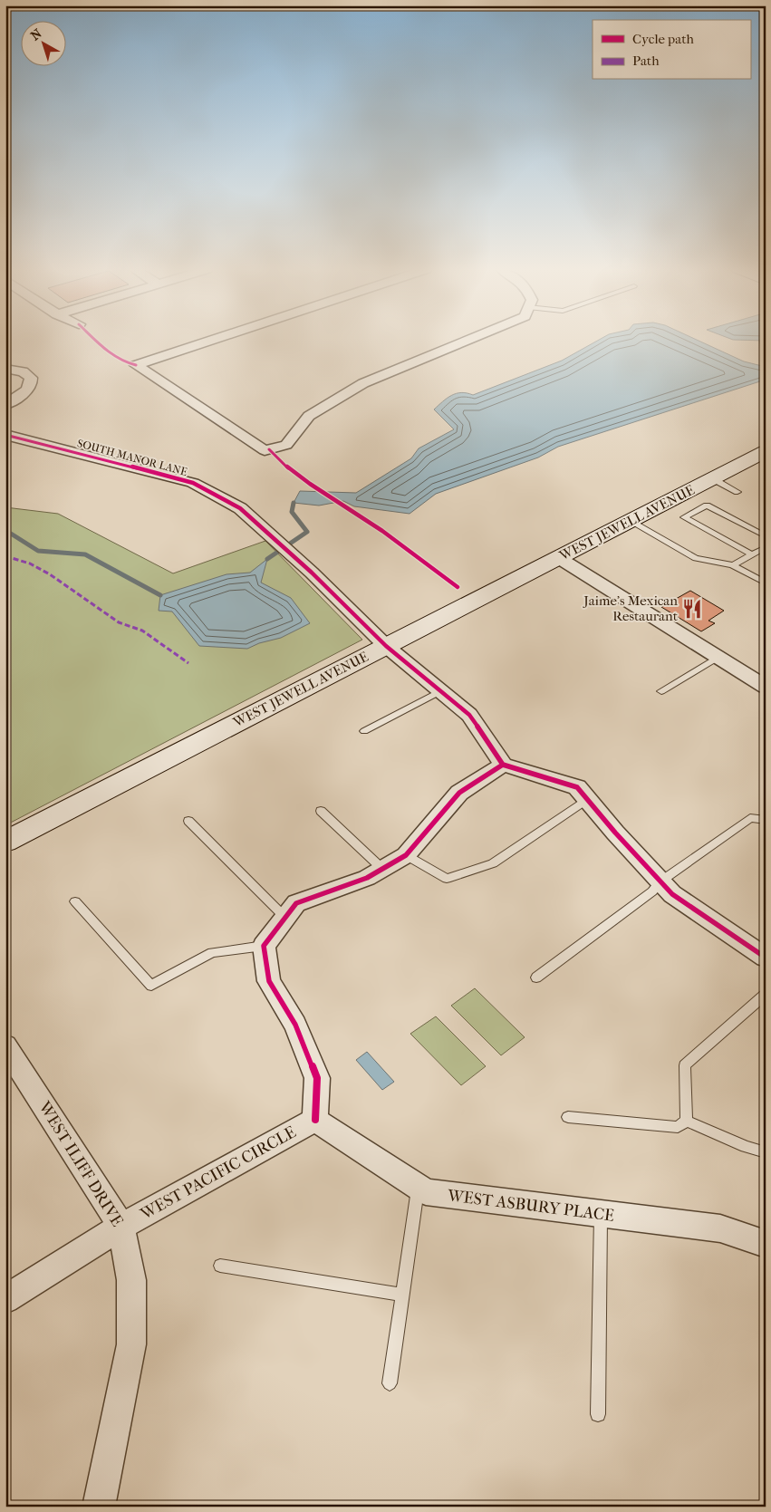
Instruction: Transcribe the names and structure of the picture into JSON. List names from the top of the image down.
{
  "streets": {
    "main road": ["WEST JEWELL AVENUE"],
    "street": [
      "SOUTH MANOR LANE",
      "WEST ILIFF DRIVE",
      "WEST PACIFIC CIRCLE",
      "WEST ASBURY PLACE"
    ]
  },
  "crossings": [
    ["SOUTH MANOR LANE", "WEST JEWELL AVENUE"],
    ["WEST ILIFF DRIVE", "WEST PACIFIC CIRCLE"],
    ["WEST PACIFIC CIRCLE", "WEST ASBURY PLACE"]
  ],
  "places": {
    "restaurant": ["Jaime's Mexican Restaurant"]
  },
  "legend": ["Cycle path", "Path"],
  "north": "top left"
}
